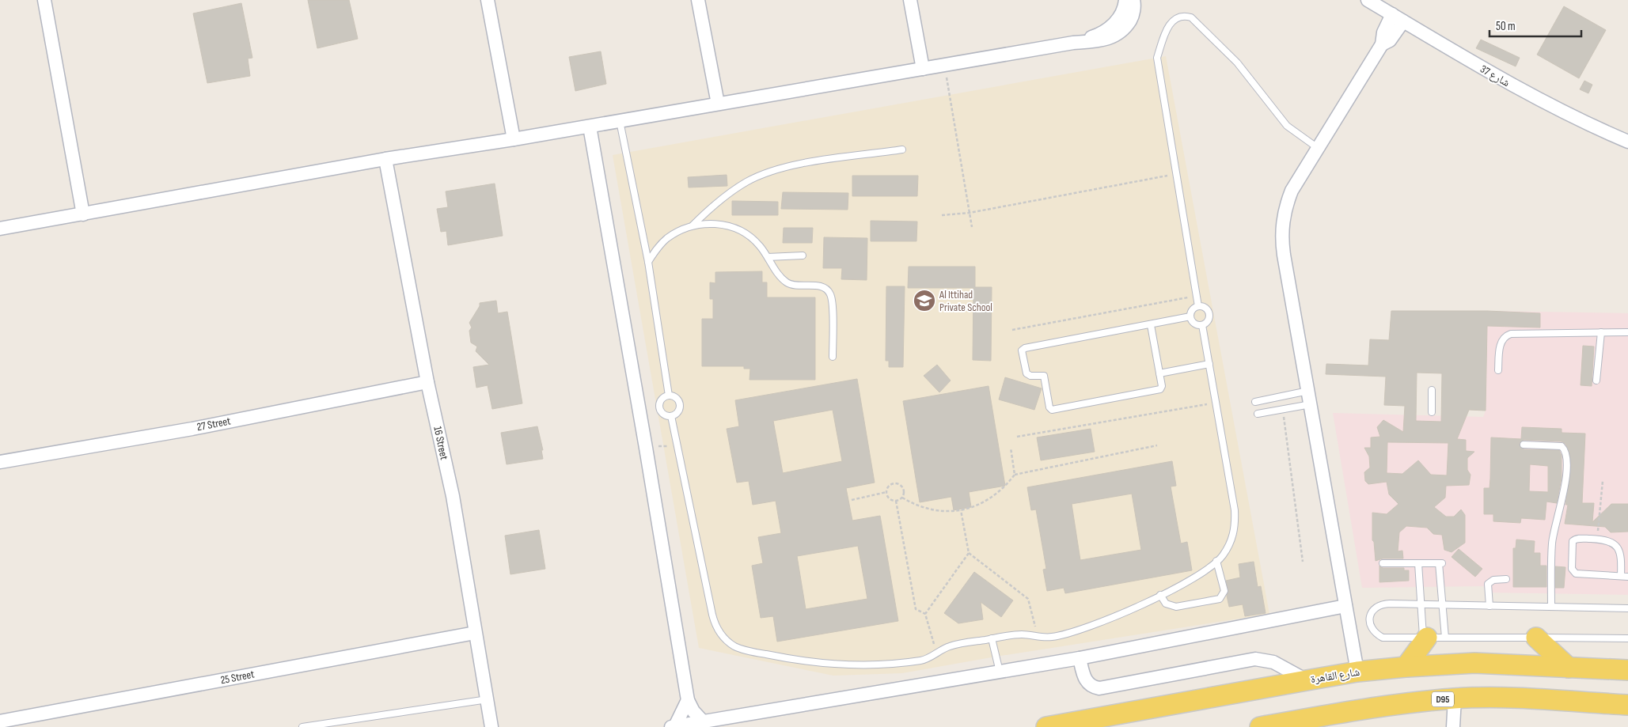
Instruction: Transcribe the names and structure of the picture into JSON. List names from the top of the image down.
{
  "streets": {
    "main road": ["شارع القاهرة", "D95"],
    "street": [
      "شارع 37",
      "27 Street",
      "16 Street",
      "25 Street"
    ]
  },
  "crossings": [
    ["27 Street", "16 Street"],
    ["16 Street", "25 Street"]
  ],
  "places": {
    "school or university": ["Al Ittihad Private School"]
  },
  "scale_bar": "50 m"
}
